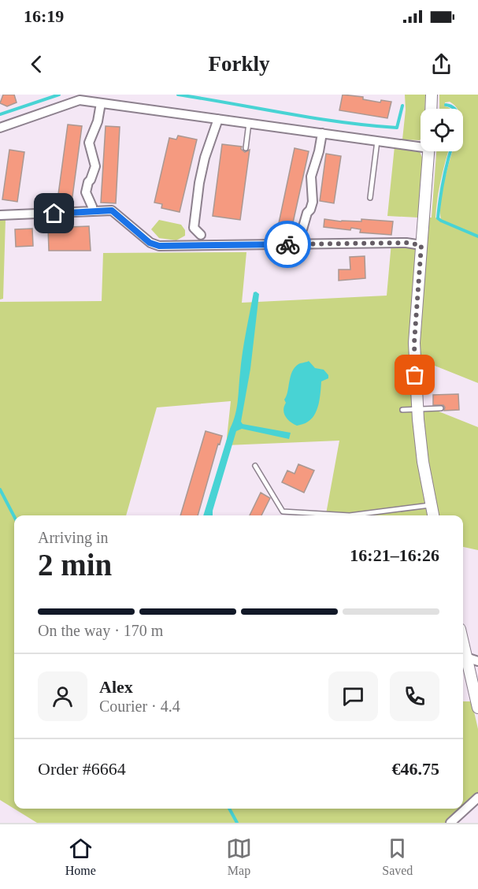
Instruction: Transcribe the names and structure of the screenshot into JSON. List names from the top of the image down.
{
  "page": {
    "status": "16:19",
    "header": "Forkly",
    "heading": ["2 min", "Arriving in", "16:21–16:26"],
    "panel": [
      "Alex",
      "Courier · 4.4",
      "Order #6664",
      "€46.75"
    ],
    "bar": "On the way · 170 m",
    "tabs": ["Home", "Map", "Saved"]
  }
}
